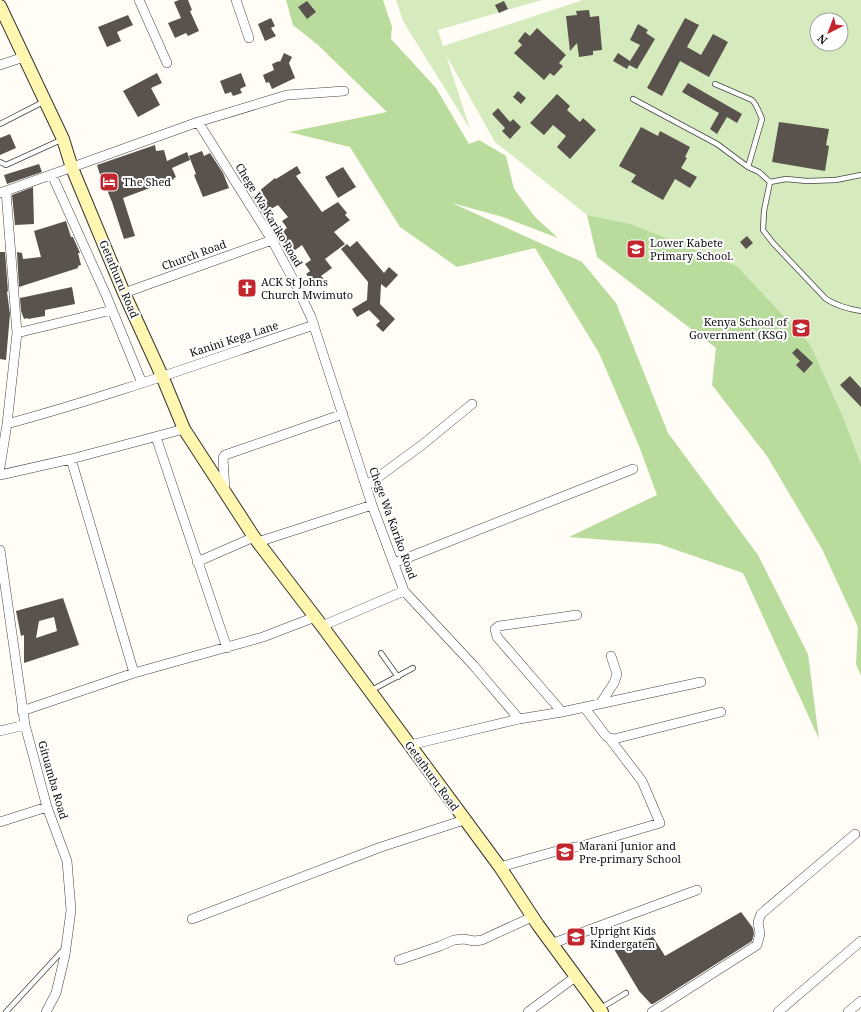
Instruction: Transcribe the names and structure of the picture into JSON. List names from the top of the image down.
{
  "streets": {
    "main road": ["Getathuru Road"],
    "street": [
      "Chege Wa Kariko Road",
      "Church Road",
      "Kanini Kega Lane",
      "Gituamba Road"
    ]
  },
  "crossings": [
    ["Chege Wa Kariko Road", "Church Road"],
    ["Chege Wa Kariko Road", "Kanini Kega Lane"],
    ["Church Road", "Getathuru Road"],
    ["Getathuru Road", "Kanini Kega Lane"]
  ],
  "places": {
    "hotel": ["The Shed"],
    "school or university": [
      "Lower Kabete Primary School.",
      "Kenya School of Government (KSG)",
      "Marani Junior and Pre-primary School",
      "Upright Kids Kindergaten"
    ],
    "church": ["ACK St Johns Church Mwimuto"]
  },
  "north": "bottom left"
}
